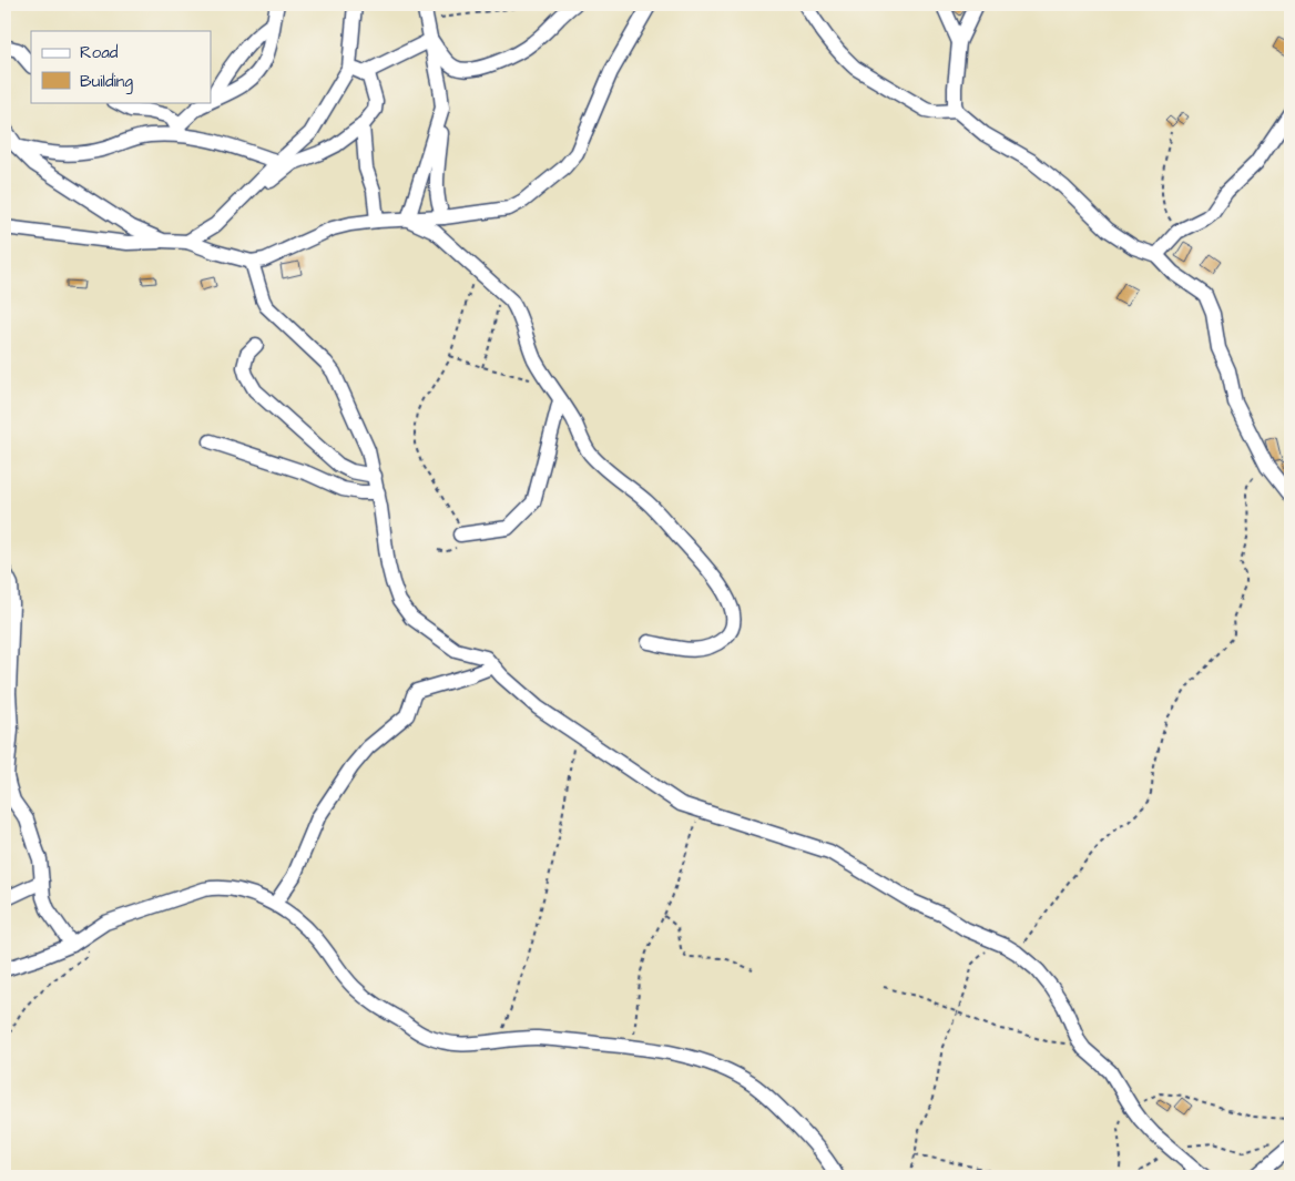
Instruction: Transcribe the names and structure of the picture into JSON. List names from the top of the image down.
{
  "legend": ["Road", "Building"]
}
